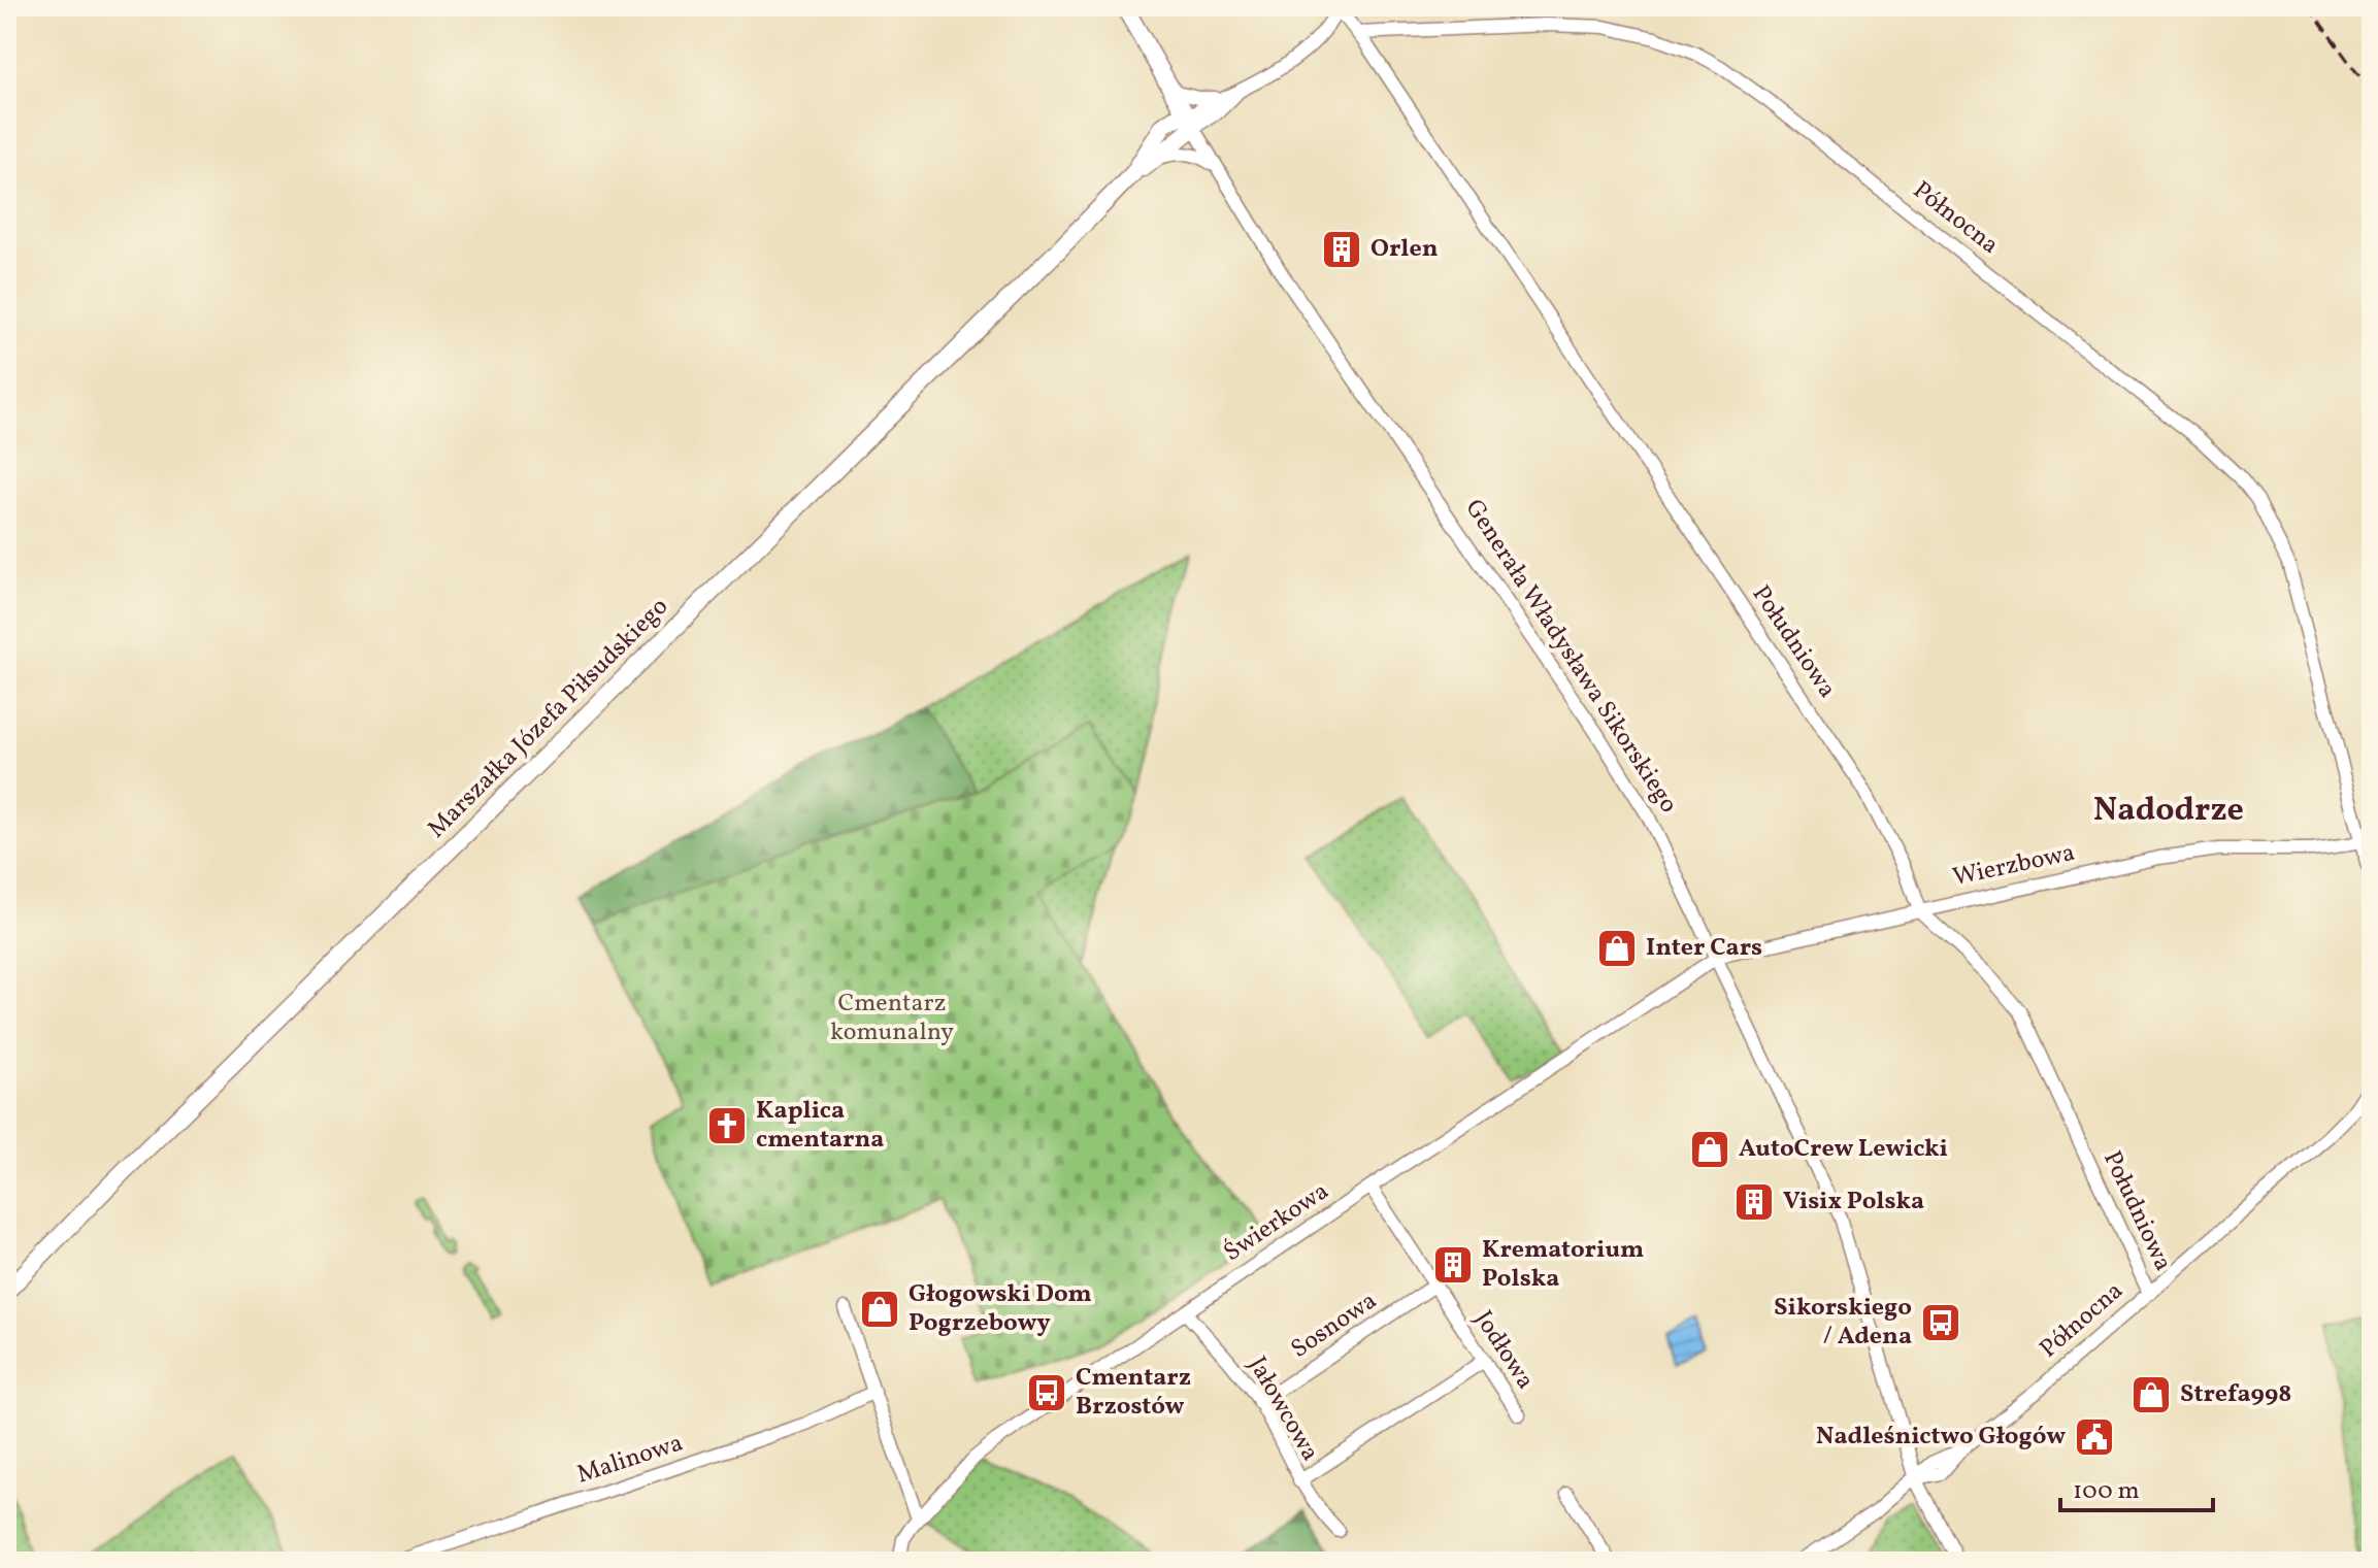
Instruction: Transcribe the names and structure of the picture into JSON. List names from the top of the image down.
{
  "streets": {
    "main road": ["Generała Władysława Sikorskiego", "Marszałka Józefa Piłsudskiego"],
    "street": [
      "Północna",
      "Południowa",
      "Wierzbowa",
      "Świerkowa",
      "Sosnowa",
      "Jodłowa",
      "Jałowcowa",
      "Malinowa"
    ]
  },
  "crossings": [
    ["Północna", "Południowa"],
    ["Północna", "Generała Władysława Sikorskiego"],
    ["Północna", "Wierzbowa"],
    ["Południowa", "Wierzbowa"],
    ["Generała Władysława Sikorskiego", "Marszałka Józefa Piłsudskiego"],
    ["Generała Władysława Sikorskiego", "Wierzbowa"],
    ["Generała Władysława Sikorskiego", "Świerkowa"],
    ["Wierzbowa", "Świerkowa"],
    ["Świerkowa", "Jodłowa"],
    ["Świerkowa", "Jałowcowa"],
    ["Sosnowa", "Jodłowa"],
    ["Sosnowa", "Jałowcowa"]
  ],
  "districts": ["Nadodrze"],
  "parks": ["Cmentarz komunalny"],
  "places": {
    "building": ["Orlen", "Visix Polska", "Krematorium Polska"],
    "shop": [
      "Inter Cars",
      "AutoCrew Lewicki",
      "Głogowski Dom Pogrzebowy",
      "Strefa998"
    ],
    "church": ["Kaplica cmentarna"],
    "bus stop": ["Sikorskiego / Adena", "Cmentarz Brzostów"],
    "public building": ["Nadleśnictwo Głogów"]
  },
  "scale_bar": "100 m"
}
